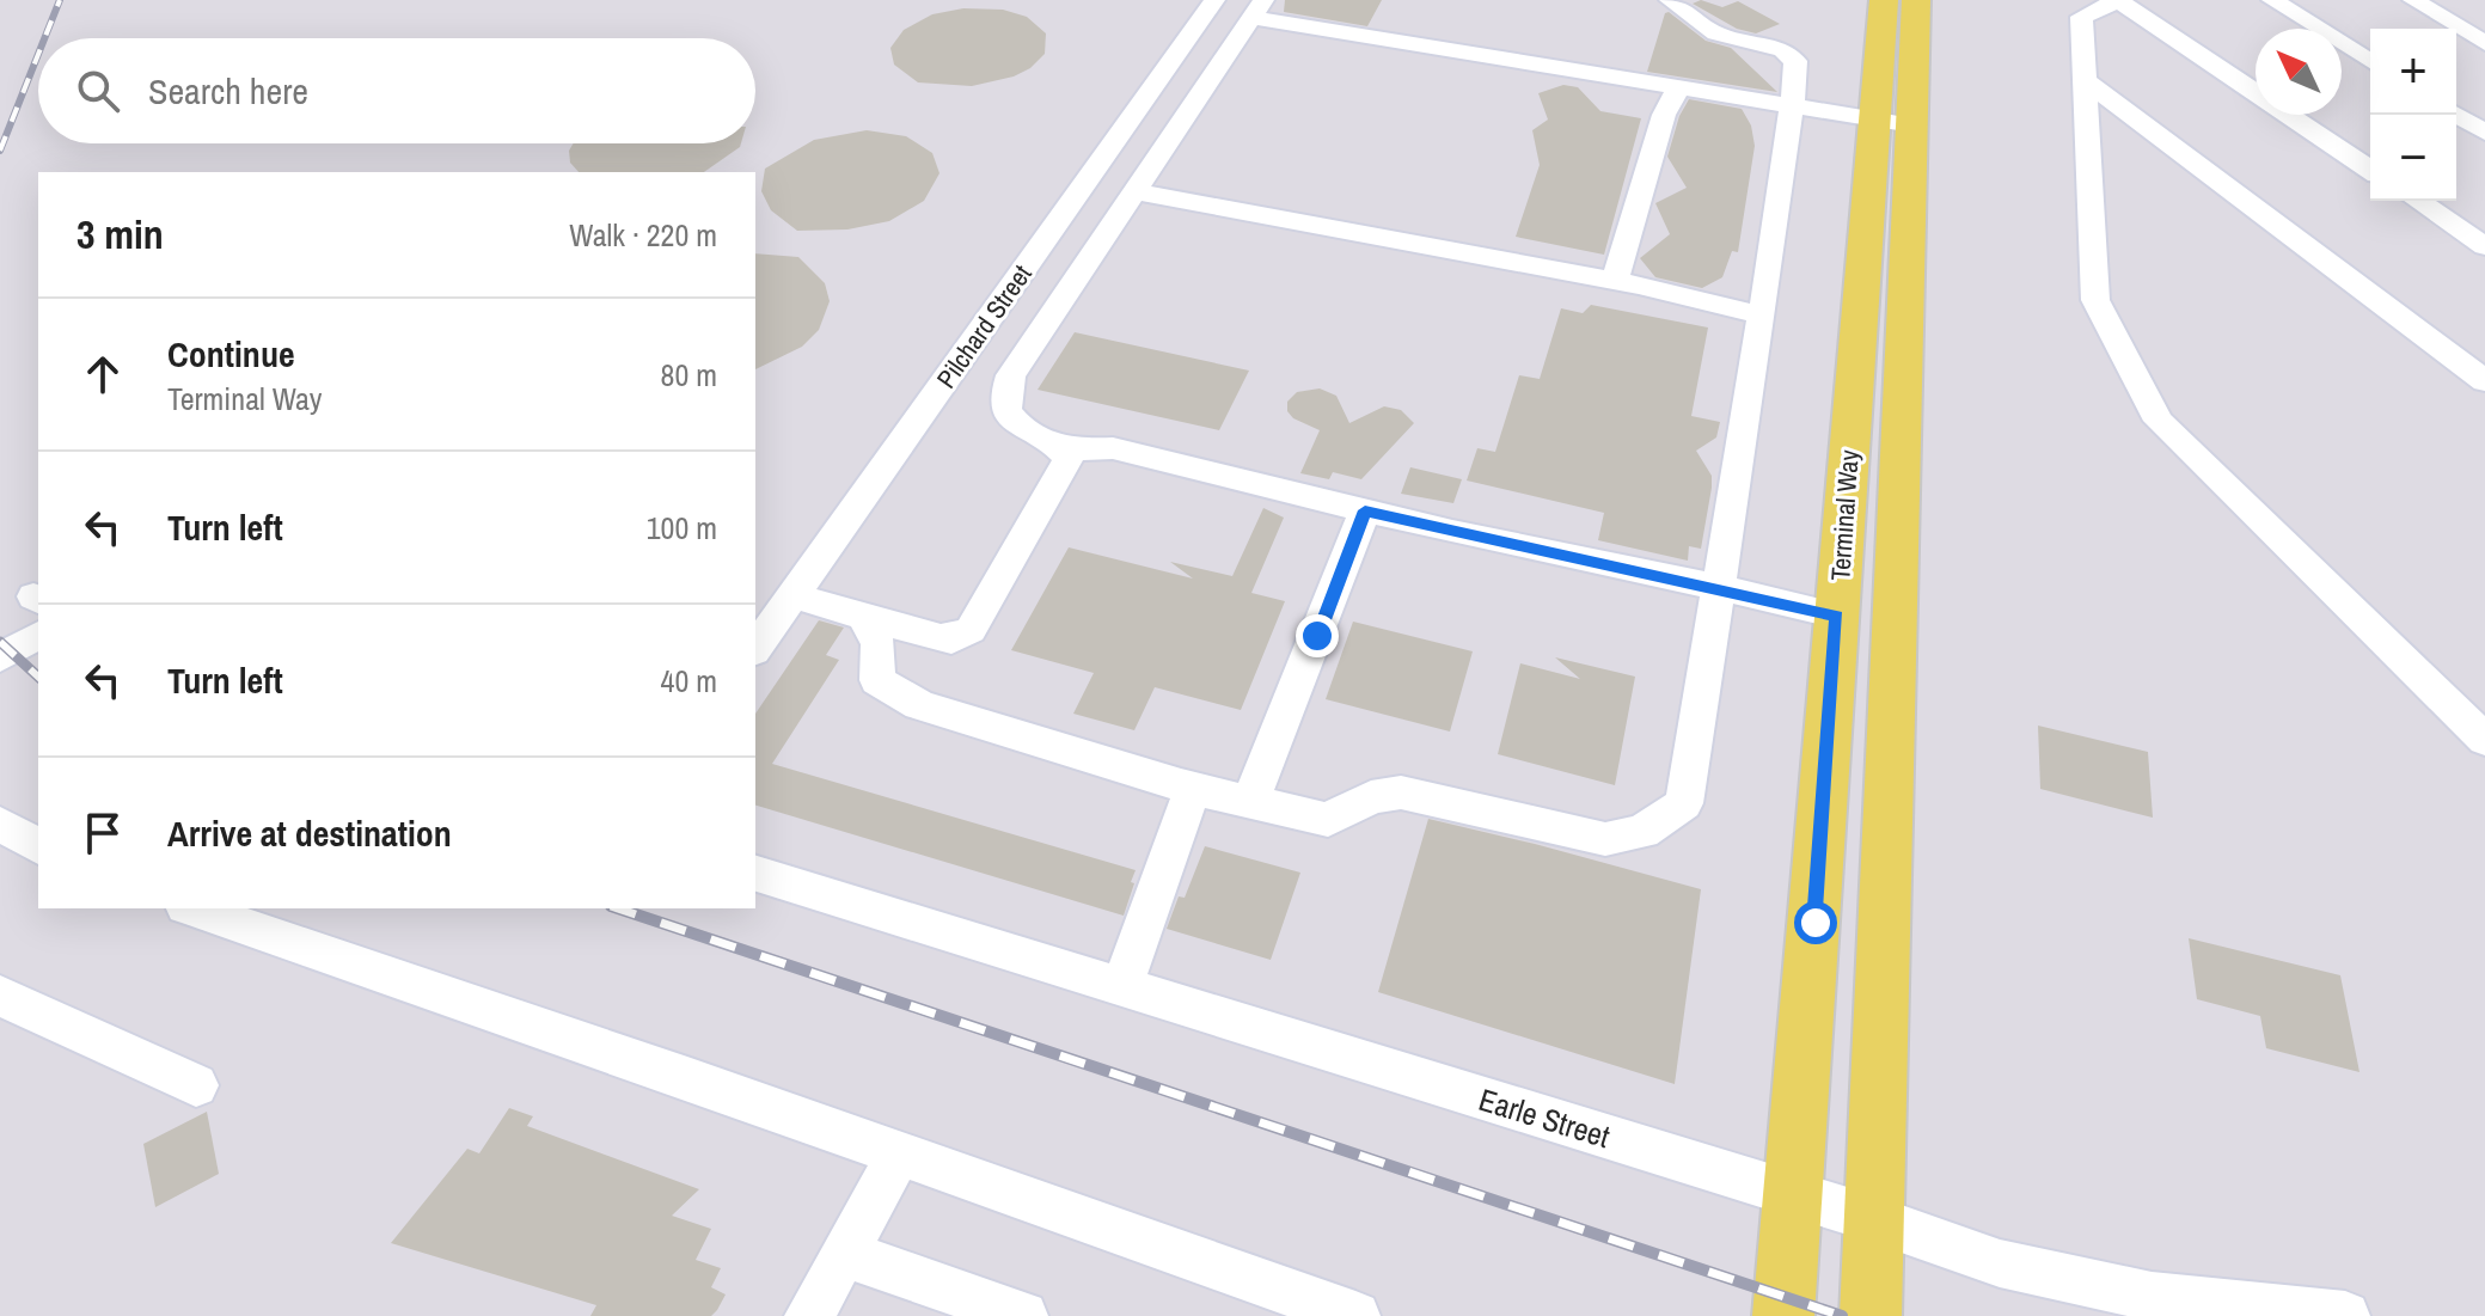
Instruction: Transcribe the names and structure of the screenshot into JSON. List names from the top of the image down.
{
  "streets": {
    "main road": ["Terminal Way"],
    "street": ["Pilchard Street", "Earle Street"]
  },
  "crossings": [
    ["Terminal Way", "Earle Street"]
  ],
  "north": "top left",
  "page": {
    "map_buttons": ["+", "−"],
    "search": "Search here",
    "heading": ["3 min", "Walk · 220 m"],
    "list": [
      ["Continue", "Terminal Way", "80 m"],
      ["Turn left", "100 m"],
      ["Turn left", "40 m"],
      "Arrive at destination"
    ]
  }
}
